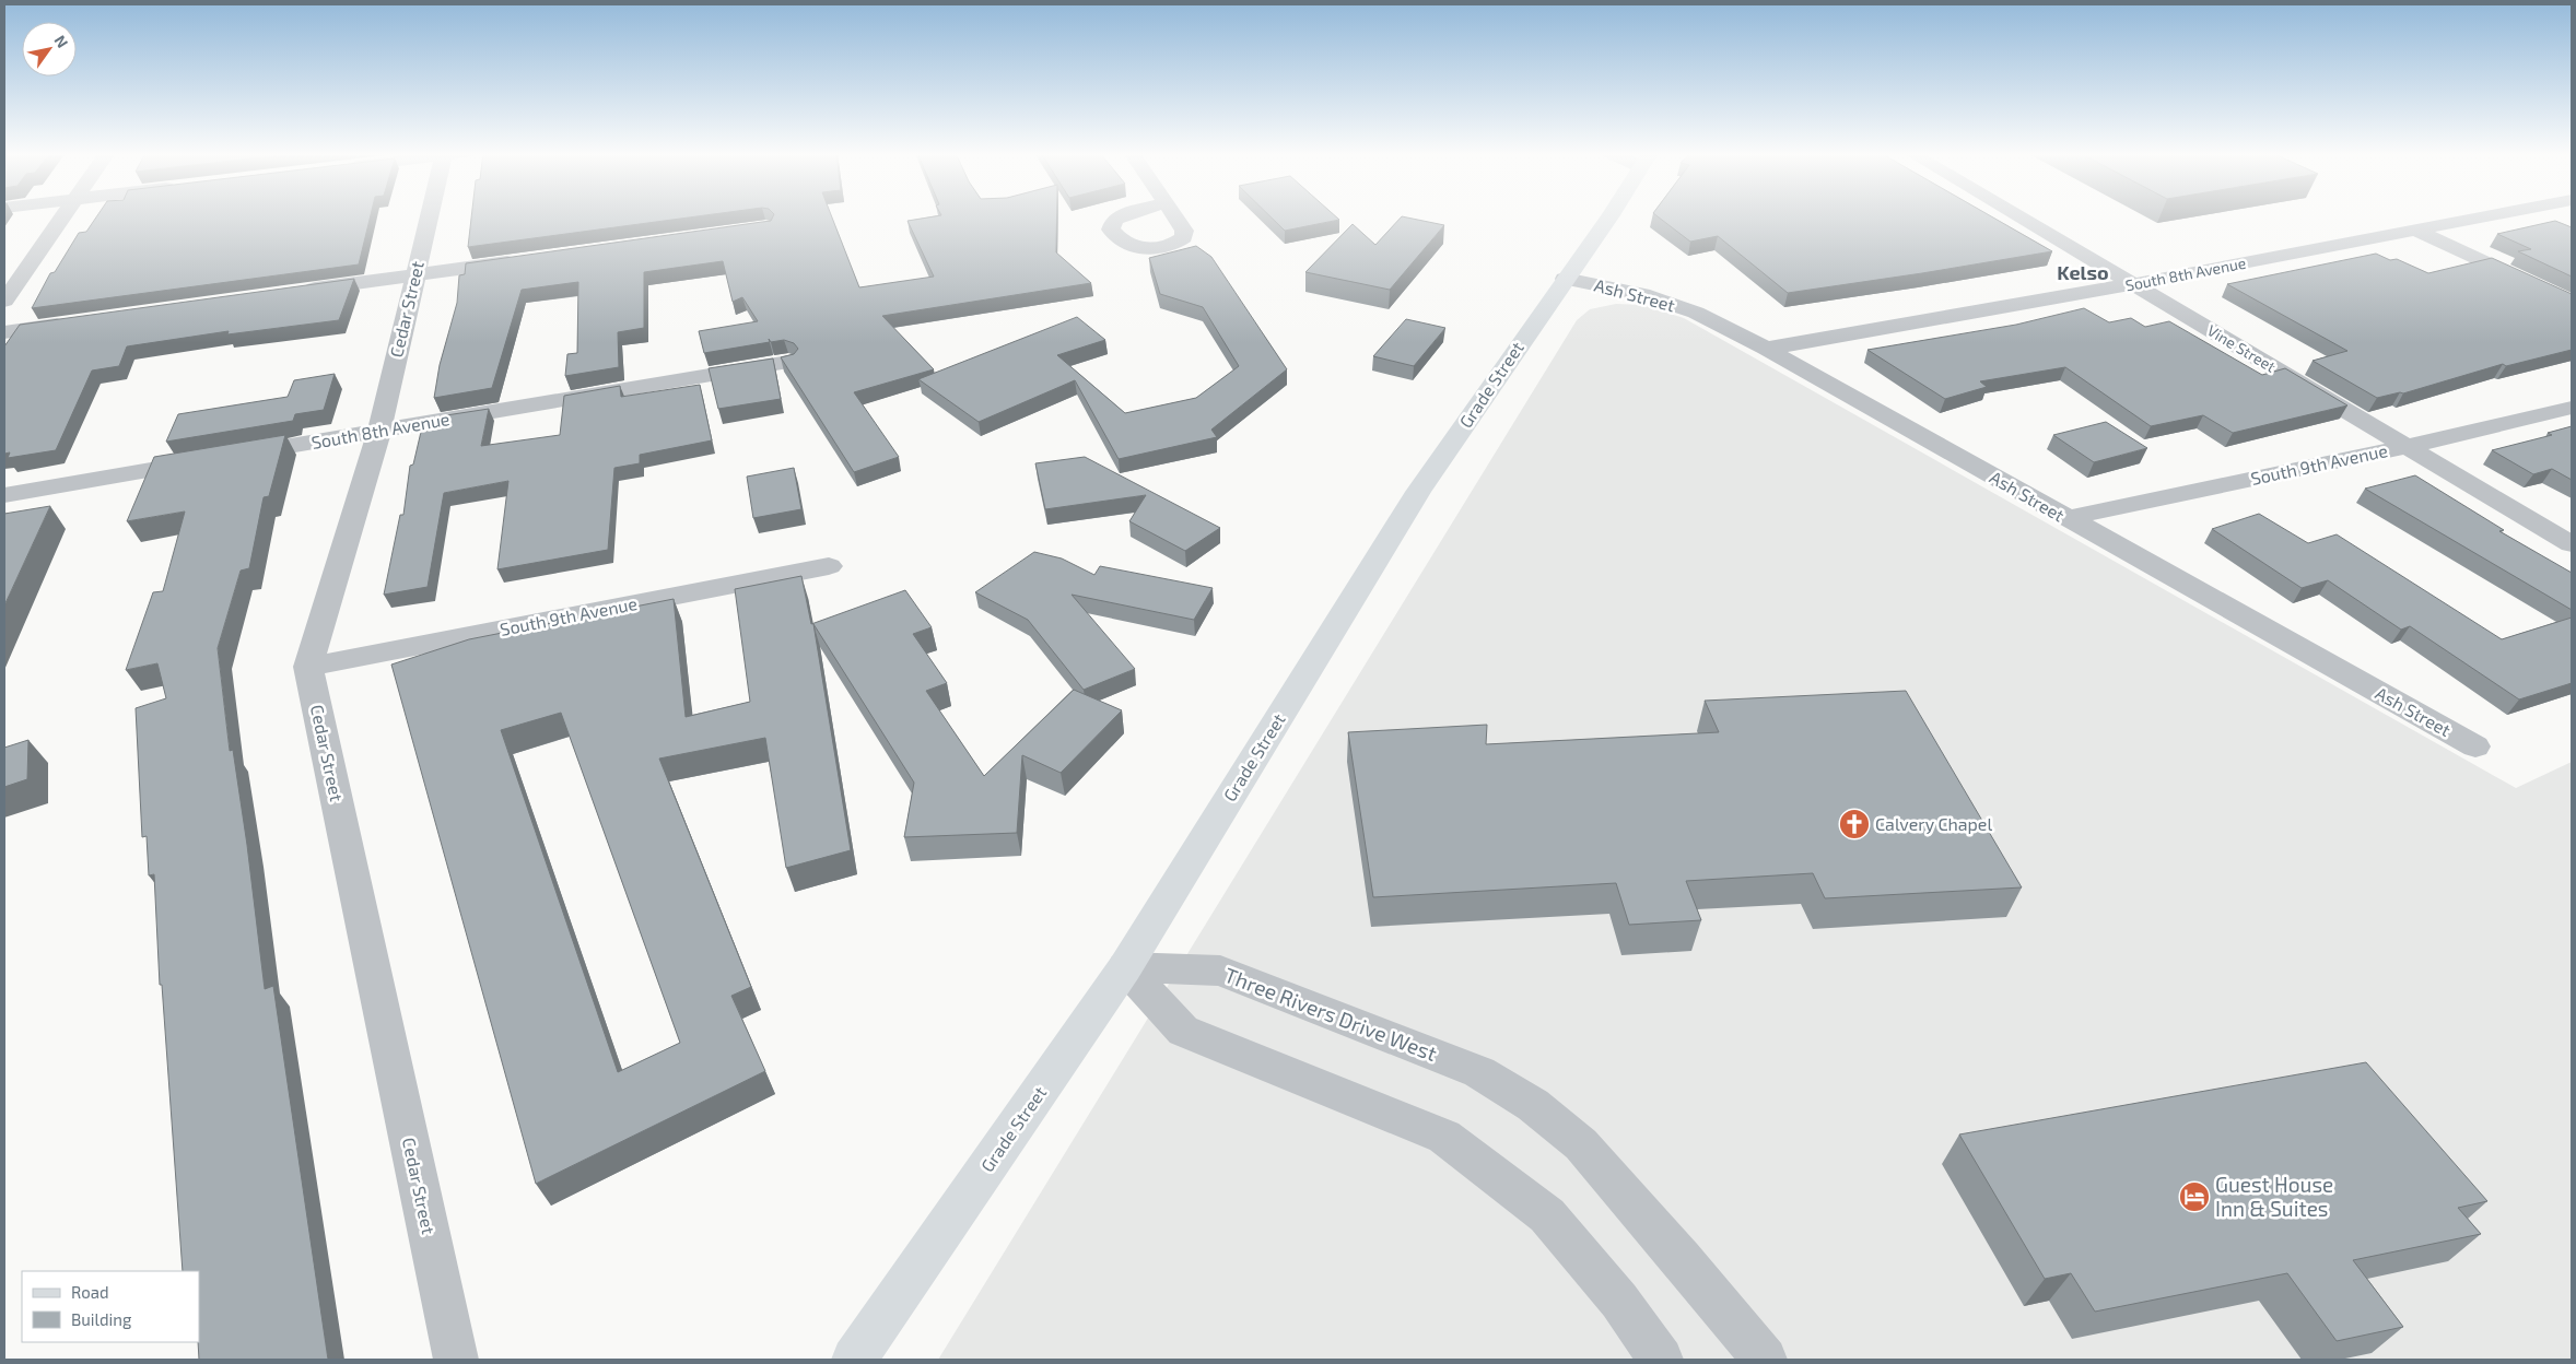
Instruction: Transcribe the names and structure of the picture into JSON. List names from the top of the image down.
{
  "streets": {
    "main road": ["Grade Street"],
    "street": [
      "South 8th Avenue",
      "Ash Street",
      "Cedar Street",
      "Vine Street",
      "South 9th Avenue",
      "Three Rivers Drive West"
    ]
  },
  "crossings": [
    ["South 8th Avenue", "Ash Street"],
    ["South 8th Avenue", "Cedar Street"],
    ["South 8th Avenue", "Vine Street"],
    ["Ash Street", "Grade Street"],
    ["Ash Street", "South 9th Avenue"],
    ["Cedar Street", "South 9th Avenue"],
    ["Vine Street", "South 9th Avenue"],
    ["Grade Street", "Three Rivers Drive West"]
  ],
  "districts": ["Kelso"],
  "places": {
    "church": ["Calvery Chapel"],
    "hotel": ["Guest House Inn & Suites"]
  },
  "legend": ["Road", "Building"],
  "north": "top right"
}
